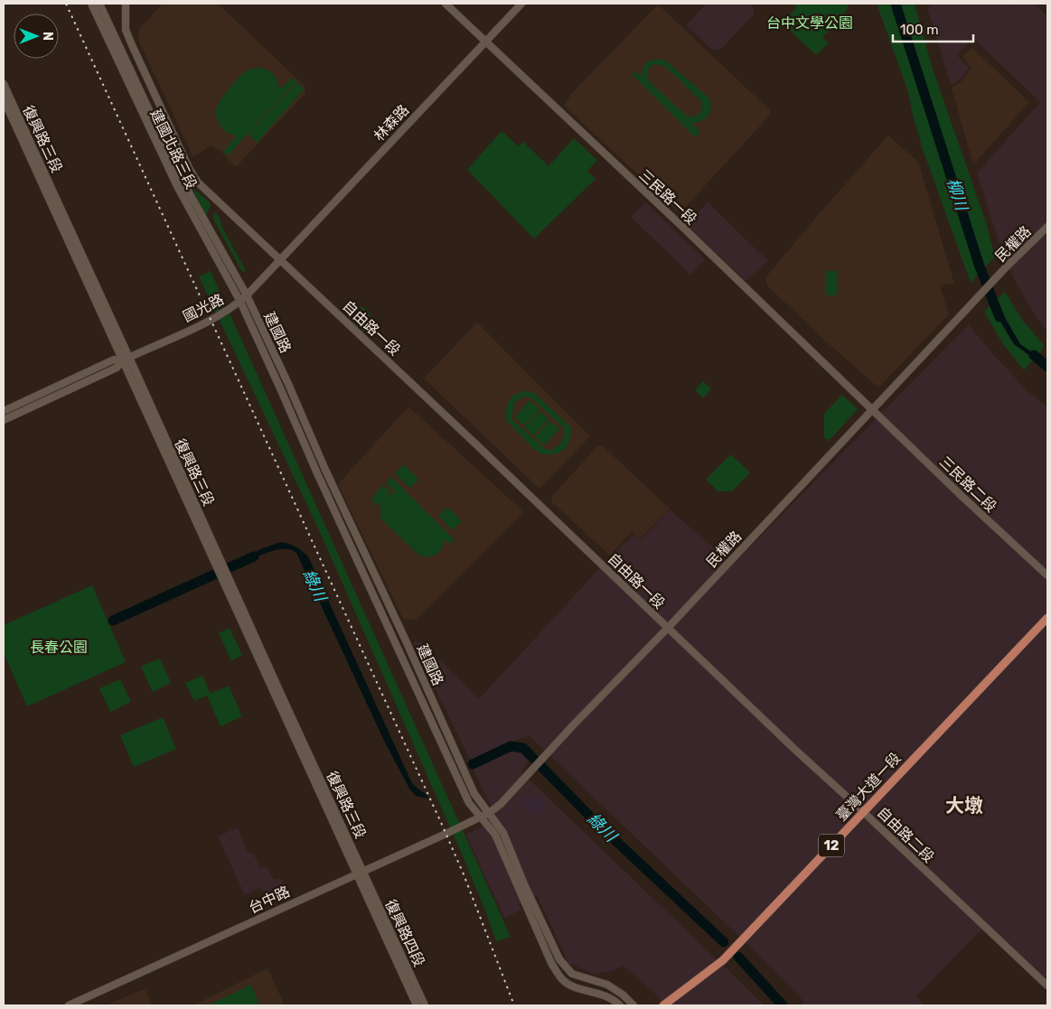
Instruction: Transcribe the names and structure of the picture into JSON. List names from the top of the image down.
{
  "streets": {
    "main road": [
      "林森路",
      "復興路三段",
      "建國北路三段",
      "三民路一段",
      "民權路",
      "國光路",
      "自由路一段",
      "建國路",
      "三民路二段",
      "臺灣大道一段",
      "自由路二段",
      "12",
      "台中路",
      "復興路四段"
    ]
  },
  "crossings": [
    ["林森路", "三民路一段"],
    ["林森路", "國光路"],
    ["林森路", "自由路一段"],
    ["復興路三段", "國光路"],
    ["復興路三段", "台中路"],
    ["復興路三段", "復興路四段"],
    ["建國北路三段", "國光路"],
    ["建國北路三段", "建國路"],
    ["三民路一段", "民權路"],
    ["三民路一段", "三民路二段"],
    ["民權路", "自由路一段"],
    ["民權路", "建國路"],
    ["民權路", "三民路二段"],
    ["民權路", "自由路二段"],
    ["民權路", "台中路"],
    ["國光路", "自由路一段"],
    ["國光路", "建國路"],
    ["自由路一段", "自由路二段"],
    ["建國路", "台中路"],
    ["臺灣大道一段", "自由路二段"],
    ["台中路", "復興路四段"]
  ],
  "districts": ["大墩"],
  "water": ["柳川", "綠川"],
  "parks": ["台中文學公園", "長春公園"],
  "scale_bar": "100 m",
  "north": "right"
}
